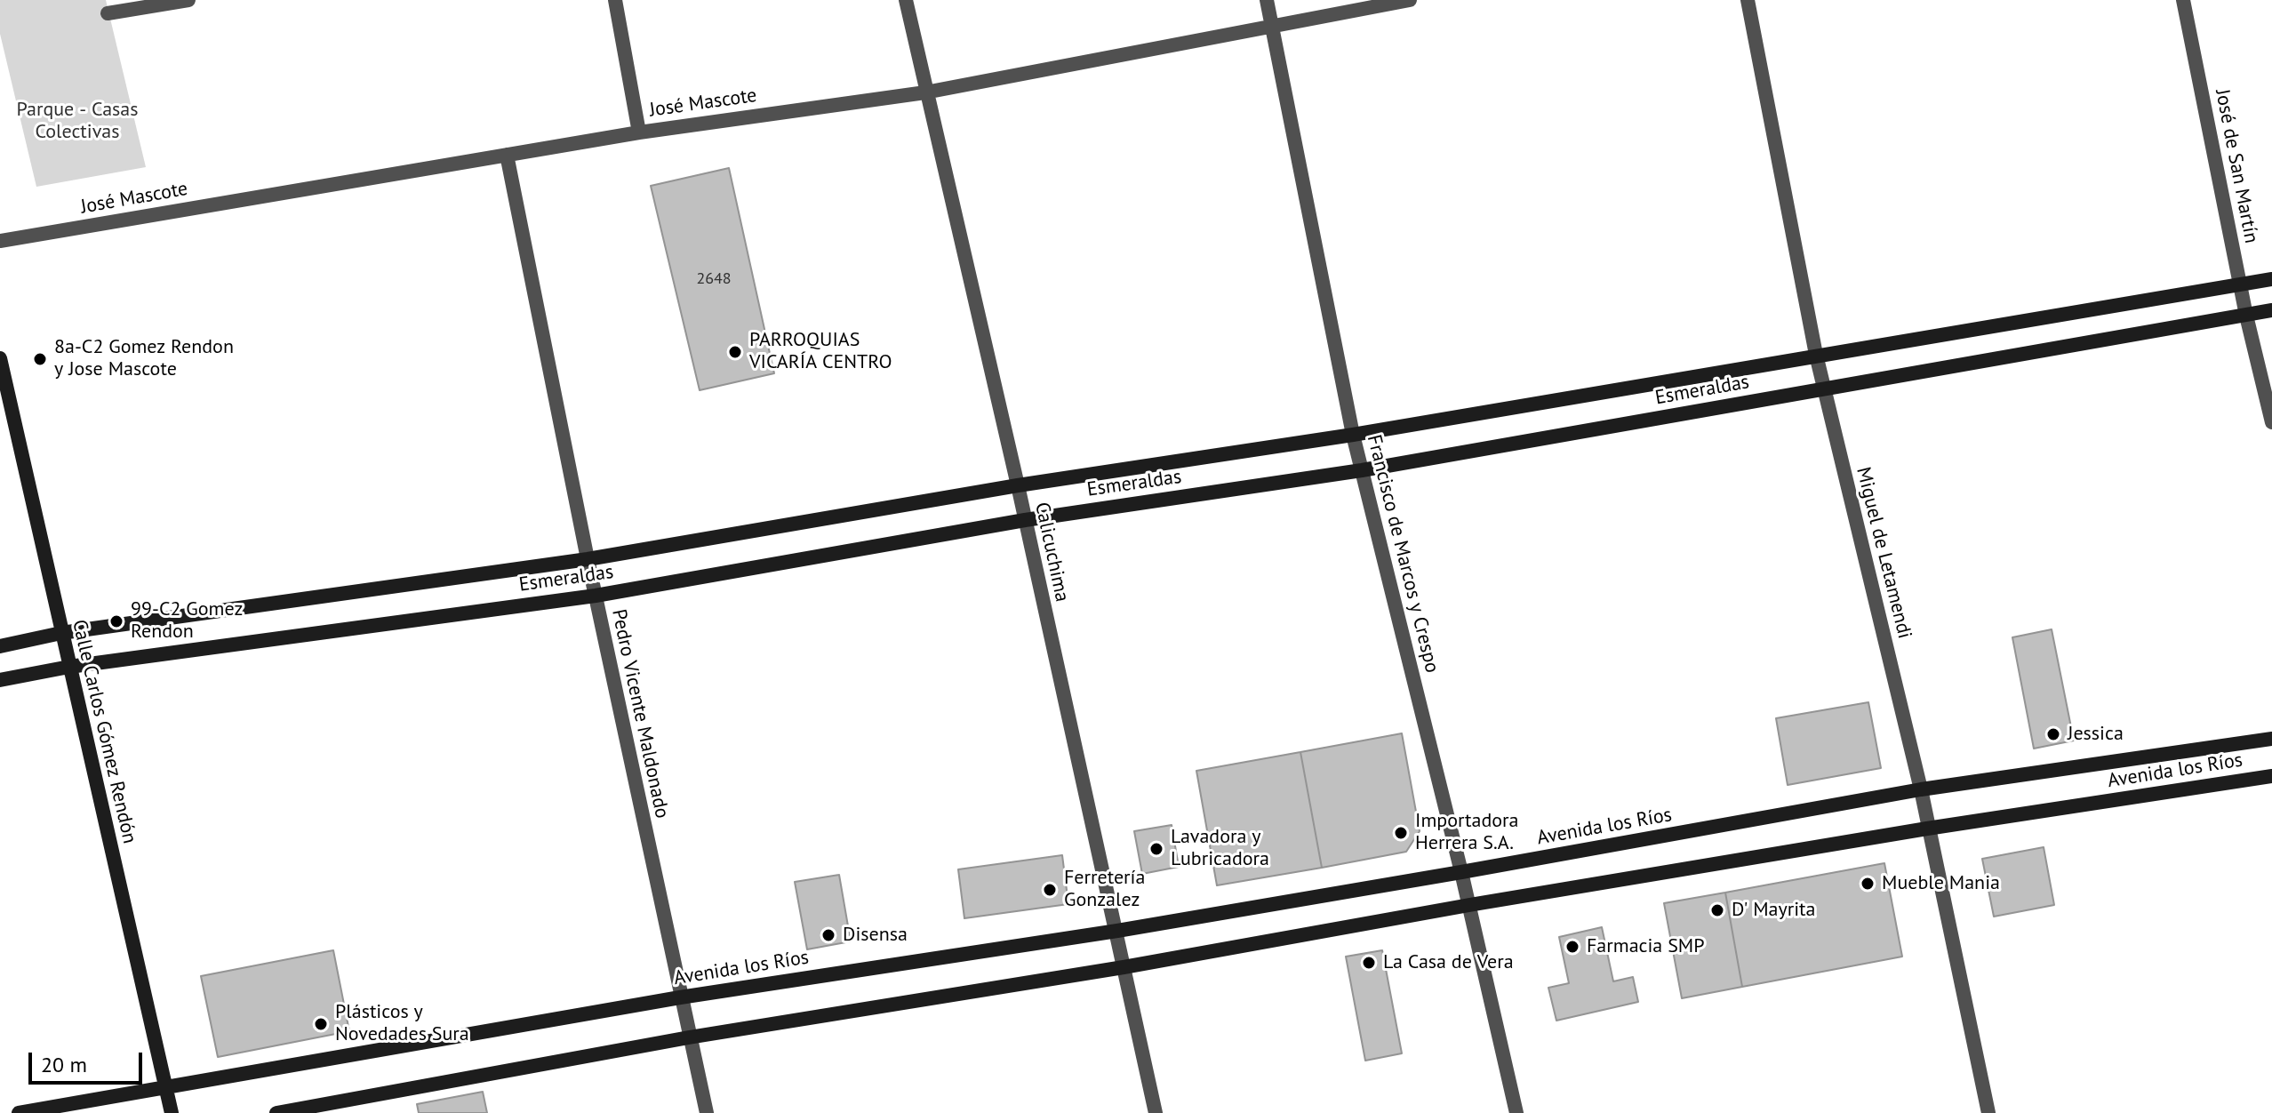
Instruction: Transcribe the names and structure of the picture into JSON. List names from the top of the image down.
{
  "streets": {
    "main road": ["Esmeraldas", "Calle Carlos Gómez Rendón", "Avenida los Ríos"],
    "street": [
      "José Mascote",
      "José de San Martín",
      "Calicuchima",
      "Miguel de Letamendi",
      "Francisco de Marcos y Crespo",
      "Pedro Vicente Maldonado"
    ]
  },
  "crossings": [
    ["José Mascote", "Calicuchima"],
    ["José Mascote", "Francisco de Marcos y Crespo"],
    ["José Mascote", "Pedro Vicente Maldonado"],
    ["José de San Martín", "Esmeraldas"],
    ["Esmeraldas", "Calicuchima"],
    ["Esmeraldas", "Miguel de Letamendi"],
    ["Esmeraldas", "Francisco de Marcos y Crespo"],
    ["Esmeraldas", "Pedro Vicente Maldonado"],
    ["Esmeraldas", "Calle Carlos Gómez Rendón"],
    ["Calicuchima", "Avenida los Ríos"],
    ["Miguel de Letamendi", "Avenida los Ríos"],
    ["Francisco de Marcos y Crespo", "Avenida los Ríos"],
    ["Pedro Vicente Maldonado", "Avenida los Ríos"],
    ["Calle Carlos Gómez Rendón", "Avenida los Ríos"]
  ],
  "parks": ["Parque - Casas Colectivas"],
  "places": [
    "PARROQUIAS VICARÍA CENTRO",
    "8a-C2 Gomez Rendon y Jose Mascote",
    "99-C2 Gomez Rendon",
    "Jessica",
    "Importadora Herrera S.A.",
    "Lavadora y Lubricadora",
    "Mueble Mania",
    "Ferretería Gonzalez",
    "D' Mayrita",
    "Disensa",
    "Farmacia SMP",
    "La Casa de Vera",
    "Plásticos y Novedades Sura"
  ],
  "house_numbers": ["2648"],
  "scale_bar": "20 m"
}
